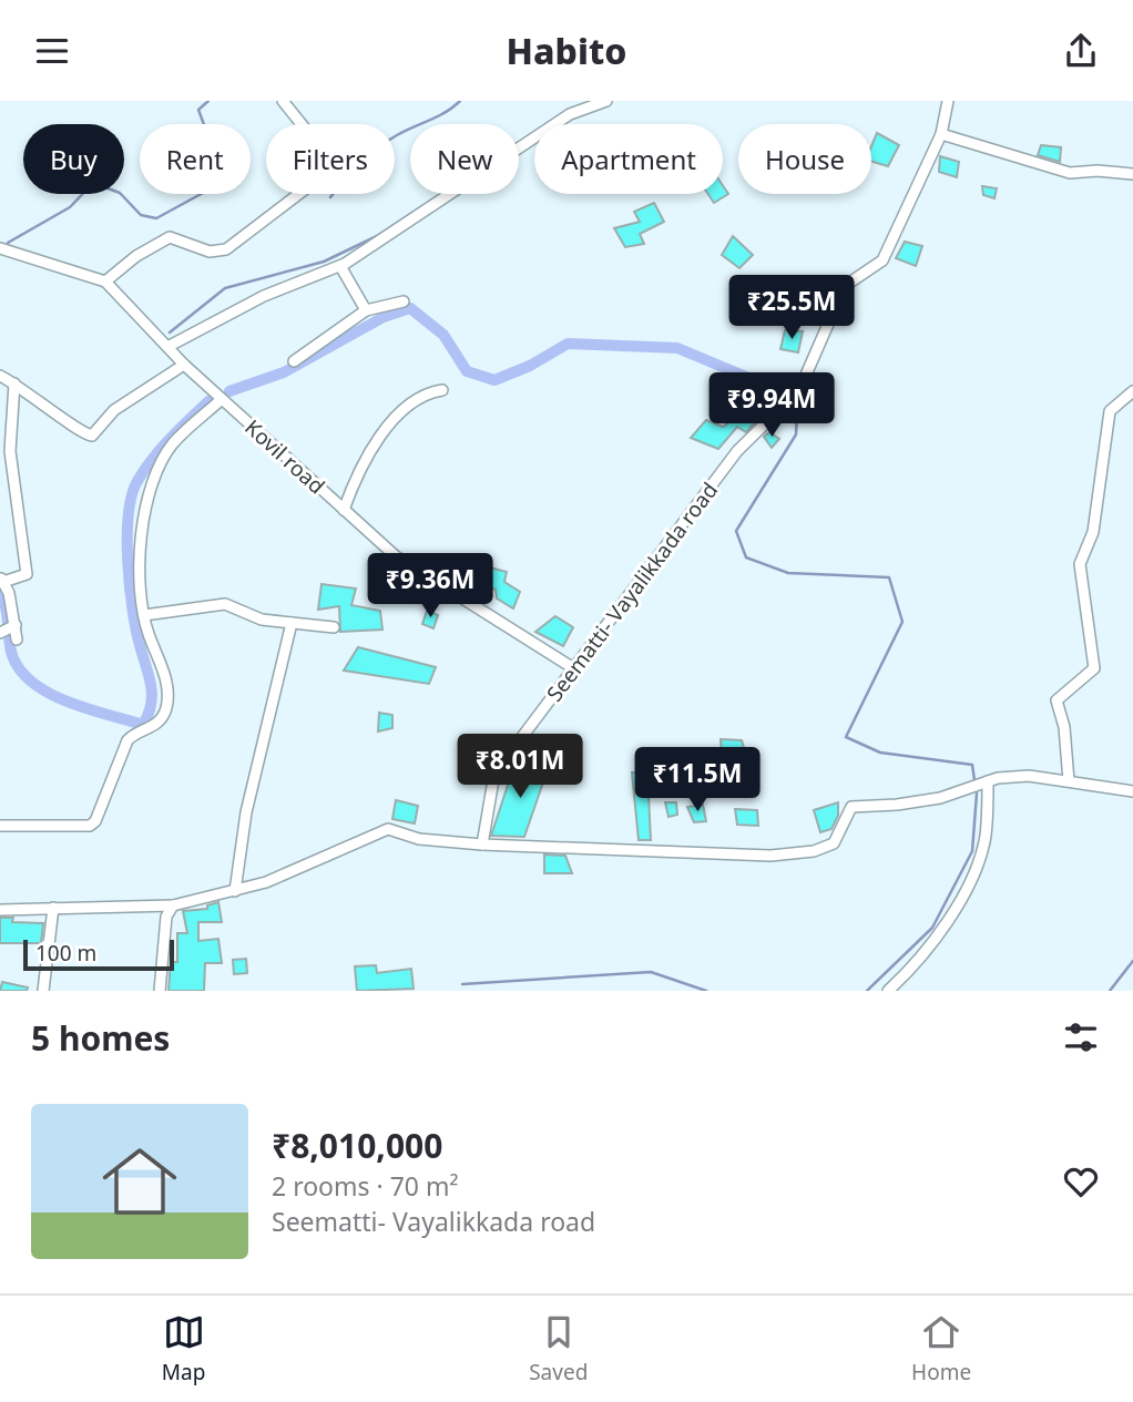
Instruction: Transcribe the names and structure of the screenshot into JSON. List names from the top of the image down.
{
  "streets": {
    "street": ["Kovil road", "Seematti- Vayalikkada road"]
  },
  "crossings": [
    ["Kovil road", "Seematti- Vayalikkada road"]
  ],
  "scale_bar": "100 m",
  "page": {
    "header": "Habito",
    "chip": [
      "Buy",
      "Rent",
      "Filters",
      "New",
      "Apartment",
      "House"
    ],
    "price": [
      "₹25.5M",
      "₹9.94M",
      "₹9.36M",
      "₹8.01M",
      "₹11.5M"
    ],
    "scale": "100 m",
    "heading": "5 homes",
    "list": [
      {
        "name": "₹8,010,000",
        "note": "2 rooms · 70 m² · Seematti- Vayalikkada road"
      }
    ],
    "tabs": ["Map", "Saved", "Home"]
  }
}
